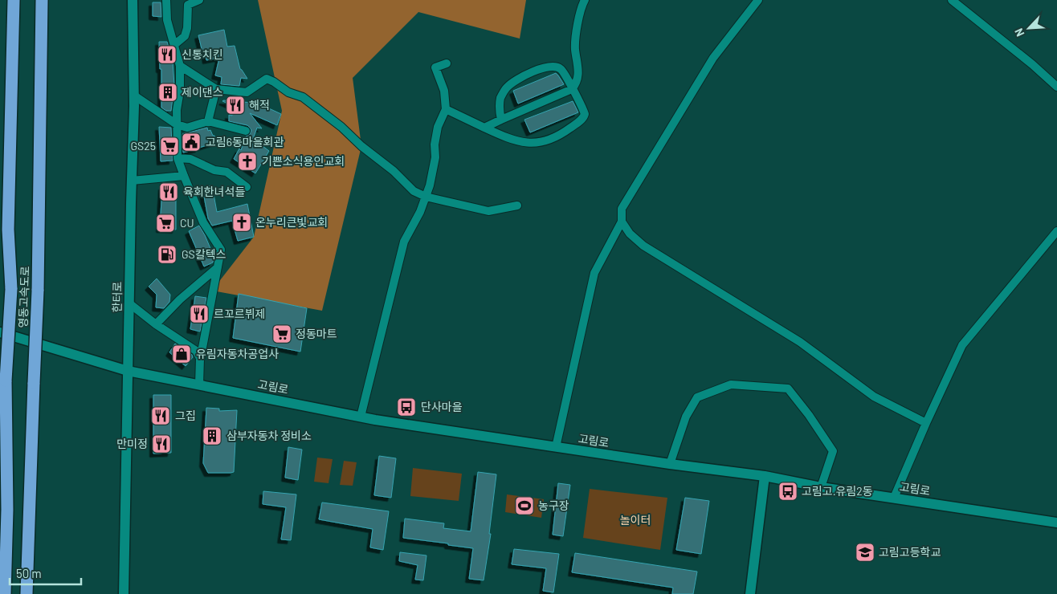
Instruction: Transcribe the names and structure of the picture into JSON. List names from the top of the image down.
{
  "streets": {
    "highway": ["영동고속도로"],
    "street": ["한터로", "고림로"]
  },
  "crossings": [
    ["한터로", "고림로"]
  ],
  "parks": ["놀이터"],
  "places": {
    "restaurant": [
      "신통치킨",
      "해적",
      "육회한녀석들",
      "르꼬르뷔제",
      "그집",
      "만미정"
    ],
    "building": ["제이댄스", "삼부자동차 정비소"],
    "public building": ["고림6동마을회관"],
    "supermarket": ["GS25", "CU", "정동마트"],
    "church": ["기쁜소식용인교회", "온누리큰빛교회"],
    "fuel station": ["GS칼텍스"],
    "shop": ["유림자동차공업사"],
    "bus stop": ["단사마을", "고림고.유림2동"],
    "sports": ["농구장"],
    "school or university": ["고림고등학교"]
  },
  "scale_bar": "50 m",
  "north": "bottom left"
}
